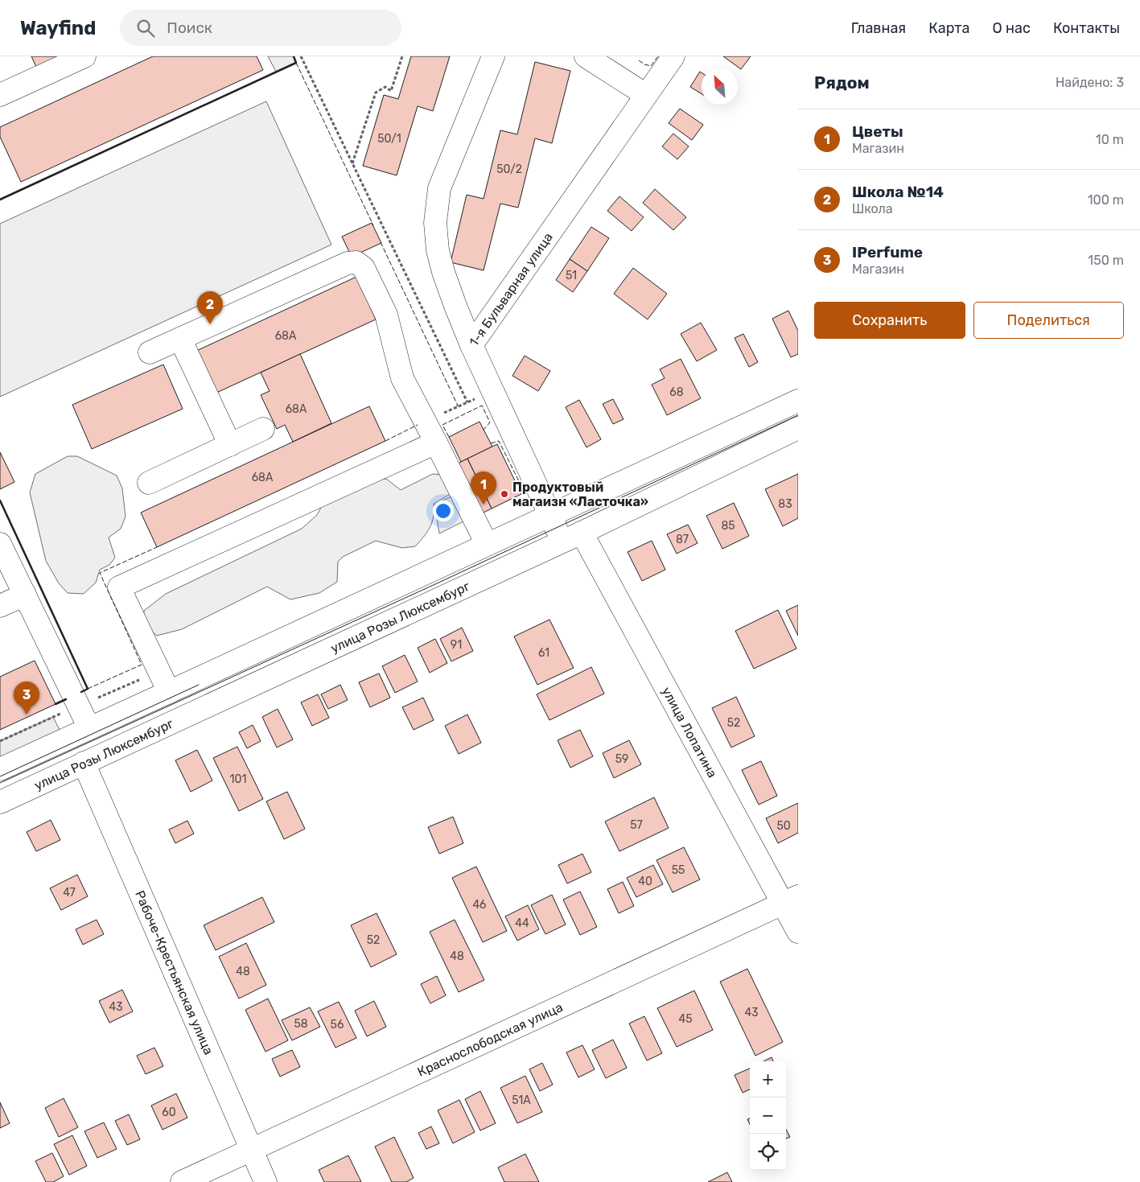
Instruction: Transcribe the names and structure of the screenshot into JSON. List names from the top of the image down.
{
  "streets": {
    "street": [
      "1-я Бульварная улица",
      "улица Розы Люксембург",
      "улица Лопатина",
      "Рабоче-Крестьянская улица",
      "Краснослободская улица"
    ]
  },
  "crossings": [
    ["1-я Бульварная улица", "улица Розы Люксембург"],
    ["1-я Бульварная улица", "улица Лопатина"],
    ["улица Розы Люксембург", "улица Лопатина"],
    ["улица Розы Люксембург", "Рабоче-Крестьянская улица"],
    ["улица Лопатина", "Краснослободская улица"],
    ["Рабоче-Крестьянская улица", "Краснослободская улица"]
  ],
  "places": ["Продуктовый магаизн «Ласточка»"],
  "house_numbers": [
    "50/1",
    "50/2",
    "51",
    "68А",
    "68",
    "68А",
    "68А",
    "83",
    "85",
    "87",
    "91",
    "61",
    "52",
    "59",
    "101",
    "57",
    "50",
    "55",
    "40",
    "47",
    "46",
    "44",
    "52",
    "48",
    "48",
    "43",
    "43",
    "45",
    "58",
    "56",
    "51А",
    "60"
  ],
  "north": "top left",
  "page": {
    "header": "Wayfind",
    "search": "Поиск",
    "nav": [
      "Главная",
      "Карта",
      "О нас",
      "Контакты"
    ],
    "heading": ["Рядом", "Найдено: 3"],
    "list": [
      {
        "mark": "1",
        "name": "Цветы",
        "note": "Магазин",
        "value": "10 m"
      },
      {
        "mark": "2",
        "name": "Школа №14",
        "note": "Школа",
        "value": "100 m"
      },
      {
        "mark": "3",
        "name": "IPerfume",
        "note": "Магазин",
        "value": "150 m"
      }
    ],
    "buttons": ["Сохранить", "Поделиться"],
    "pins": ["2", "1", "3"],
    "map_buttons": ["+", "−"]
  }
}
